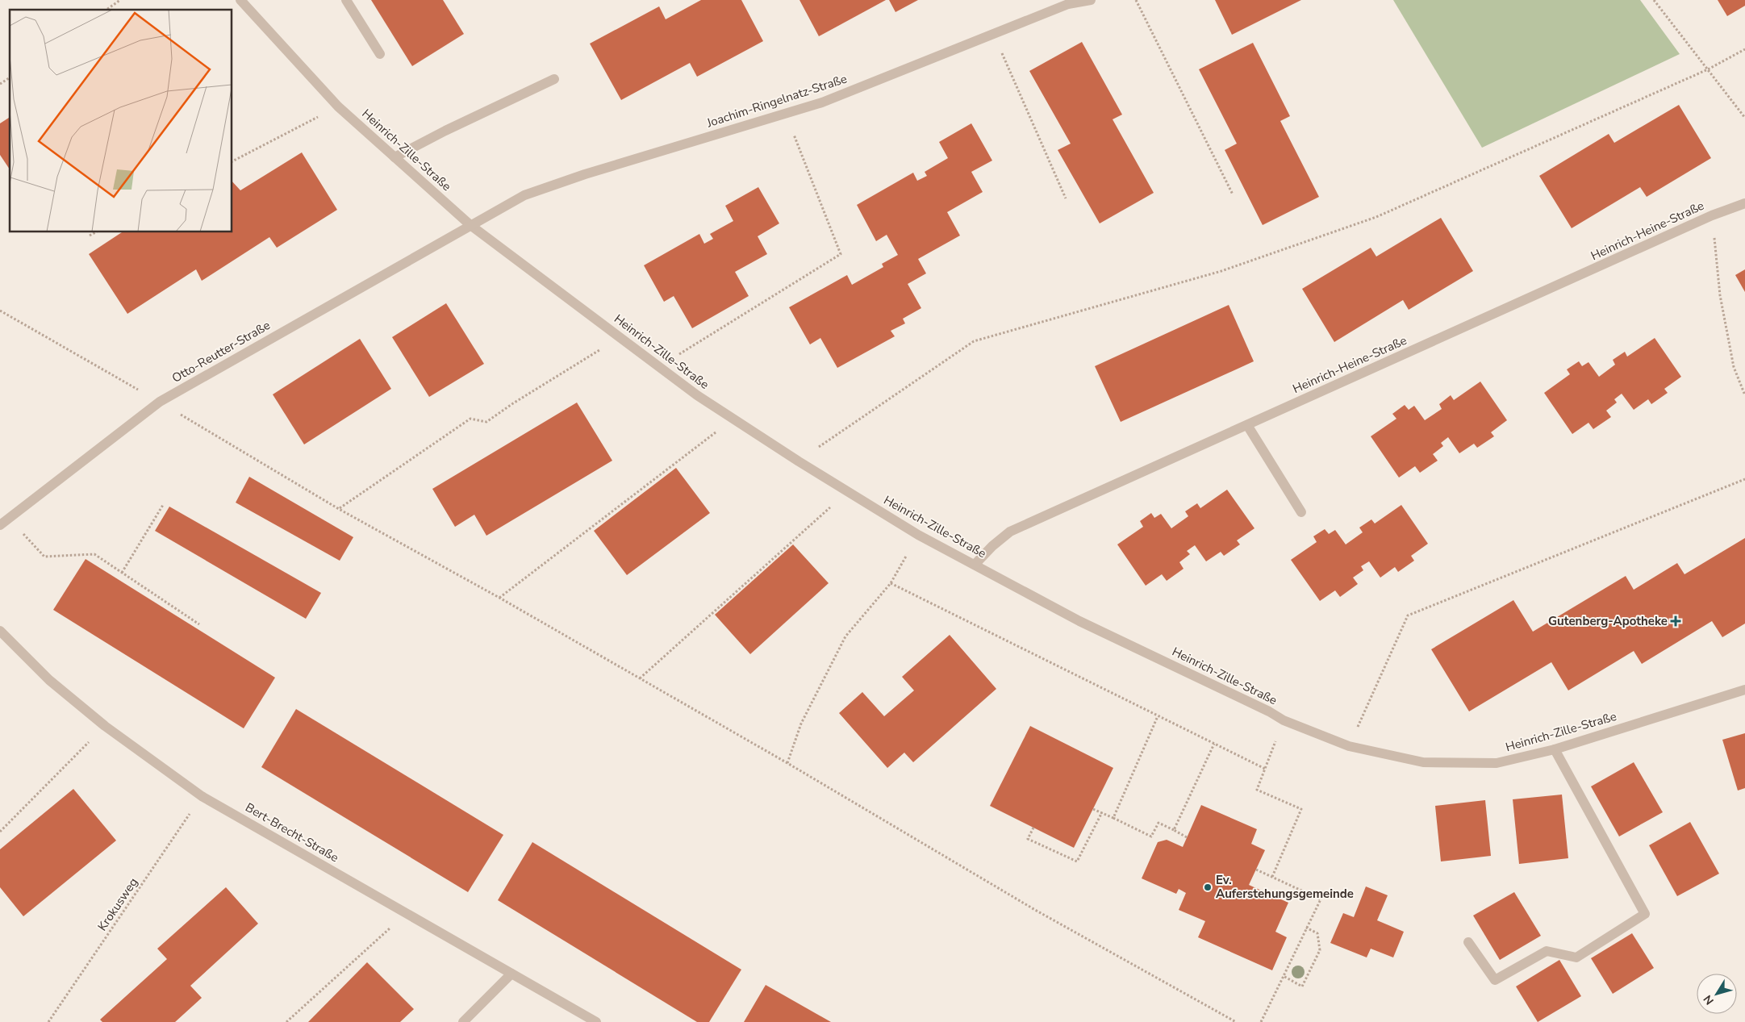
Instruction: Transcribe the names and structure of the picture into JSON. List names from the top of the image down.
{
  "streets": {
    "street": [
      "Joachim-Ringelnatz-Straße",
      "Heinrich-Zille-Straße",
      "Heinrich-Heine-Straße",
      "Otto-Reutter-Straße",
      "Bert-Brecht-Straße"
    ],
    "path": ["Krokusweg"]
  },
  "crossings": [
    ["Joachim-Ringelnatz-Straße", "Heinrich-Zille-Straße"],
    ["Joachim-Ringelnatz-Straße", "Otto-Reutter-Straße"],
    ["Heinrich-Zille-Straße", "Heinrich-Heine-Straße"],
    ["Heinrich-Zille-Straße", "Otto-Reutter-Straße"],
    ["Bert-Brecht-Straße", "Krokusweg"]
  ],
  "places": {
    "health": ["Gutenberg-Apotheke"],
    "other": ["Ev. Auferstehungsgemeinde"]
  },
  "north": "bottom left"
}
